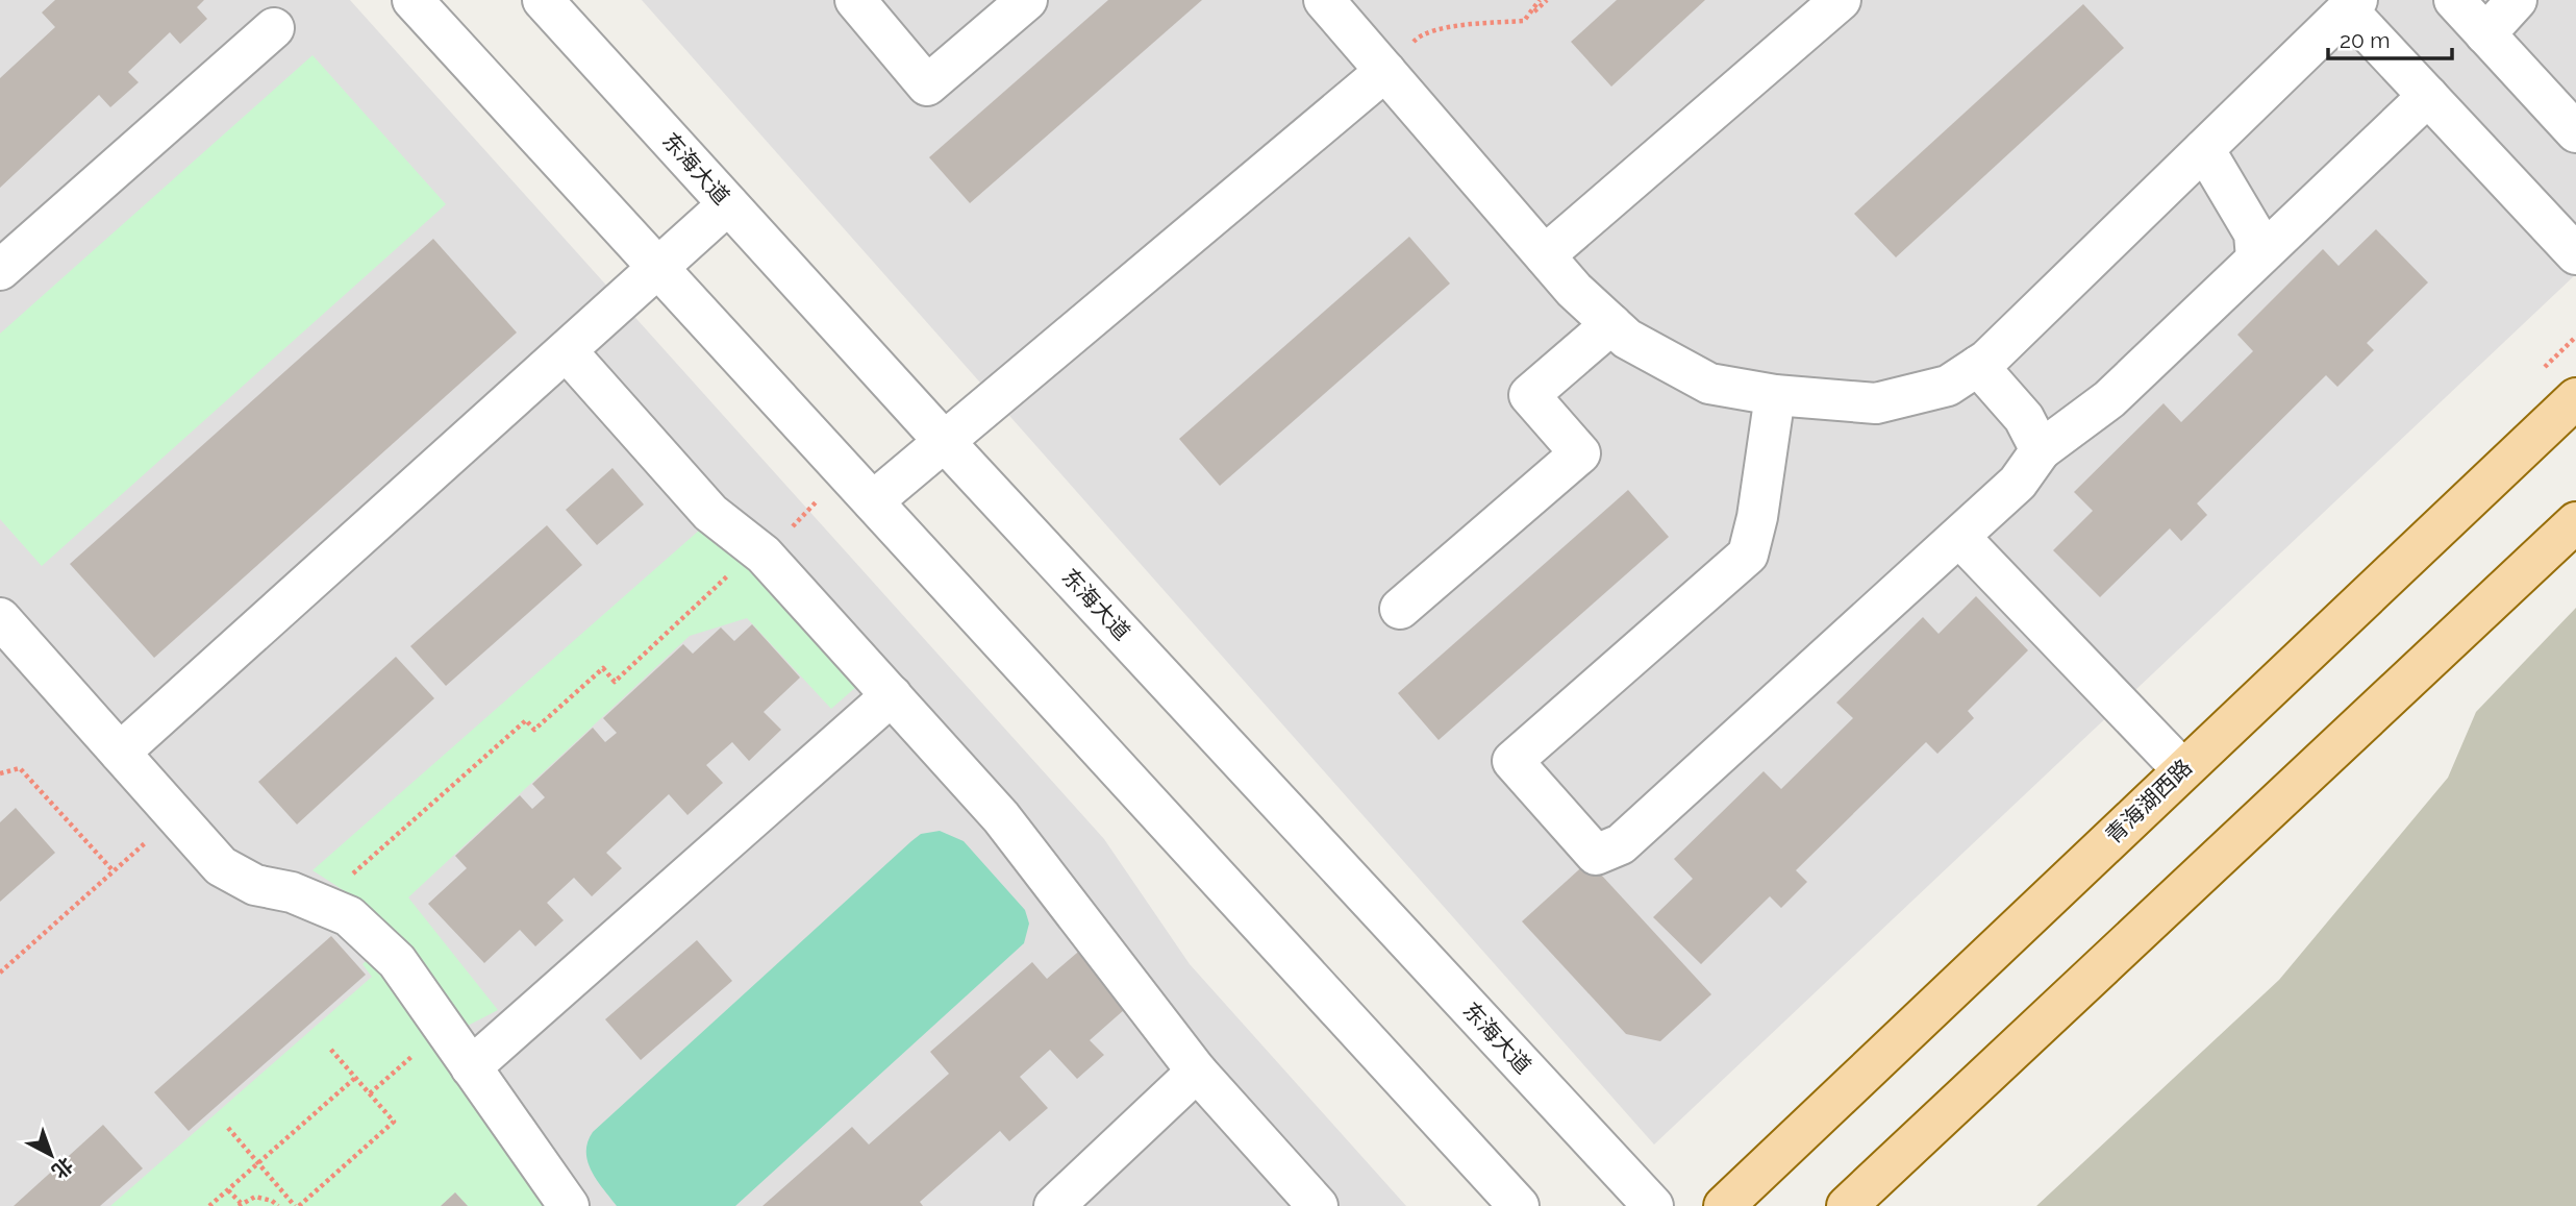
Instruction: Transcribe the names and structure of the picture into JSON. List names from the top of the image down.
{
  "streets": {
    "main road": ["青海湖西路"],
    "street": ["东海大道"]
  },
  "scale_bar": "20 m",
  "north": "bottom right"
}
